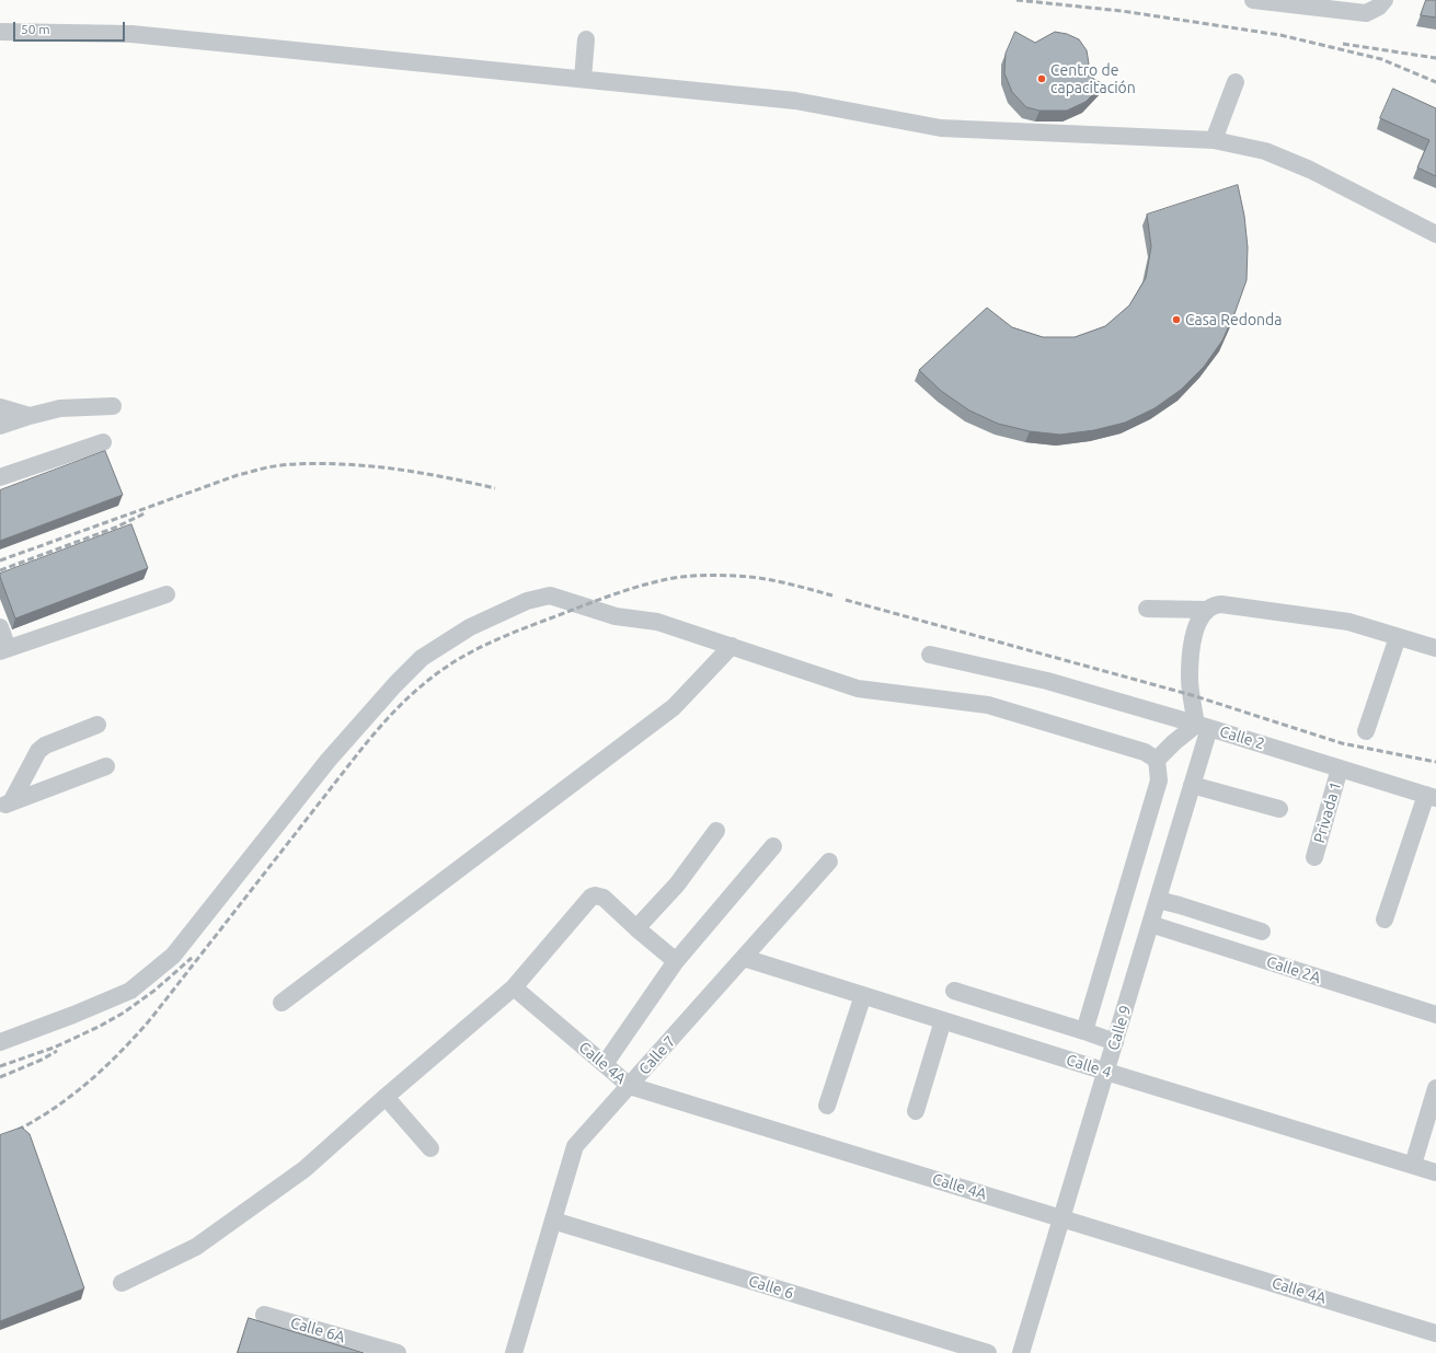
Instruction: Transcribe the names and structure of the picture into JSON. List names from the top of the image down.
{
  "streets": {
    "street": [
      "Calle 2",
      "Privada 1",
      "Calle 2A",
      "Calle 9",
      "Calle 7",
      "Calle 4A",
      "Calle 4",
      "Calle 6",
      "Calle 6A"
    ]
  },
  "crossings": [
    ["Calle 2", "Privada 1"],
    ["Calle 2", "Calle 9"],
    ["Calle 2A", "Calle 9"],
    ["Calle 9", "Calle 4A"],
    ["Calle 9", "Calle 4"],
    ["Calle 7", "Calle 4A"],
    ["Calle 7", "Calle 4"],
    ["Calle 7", "Calle 6"]
  ],
  "places": ["Centro de capacitación", "Casa Redonda"],
  "scale_bar": "50 m"
}
